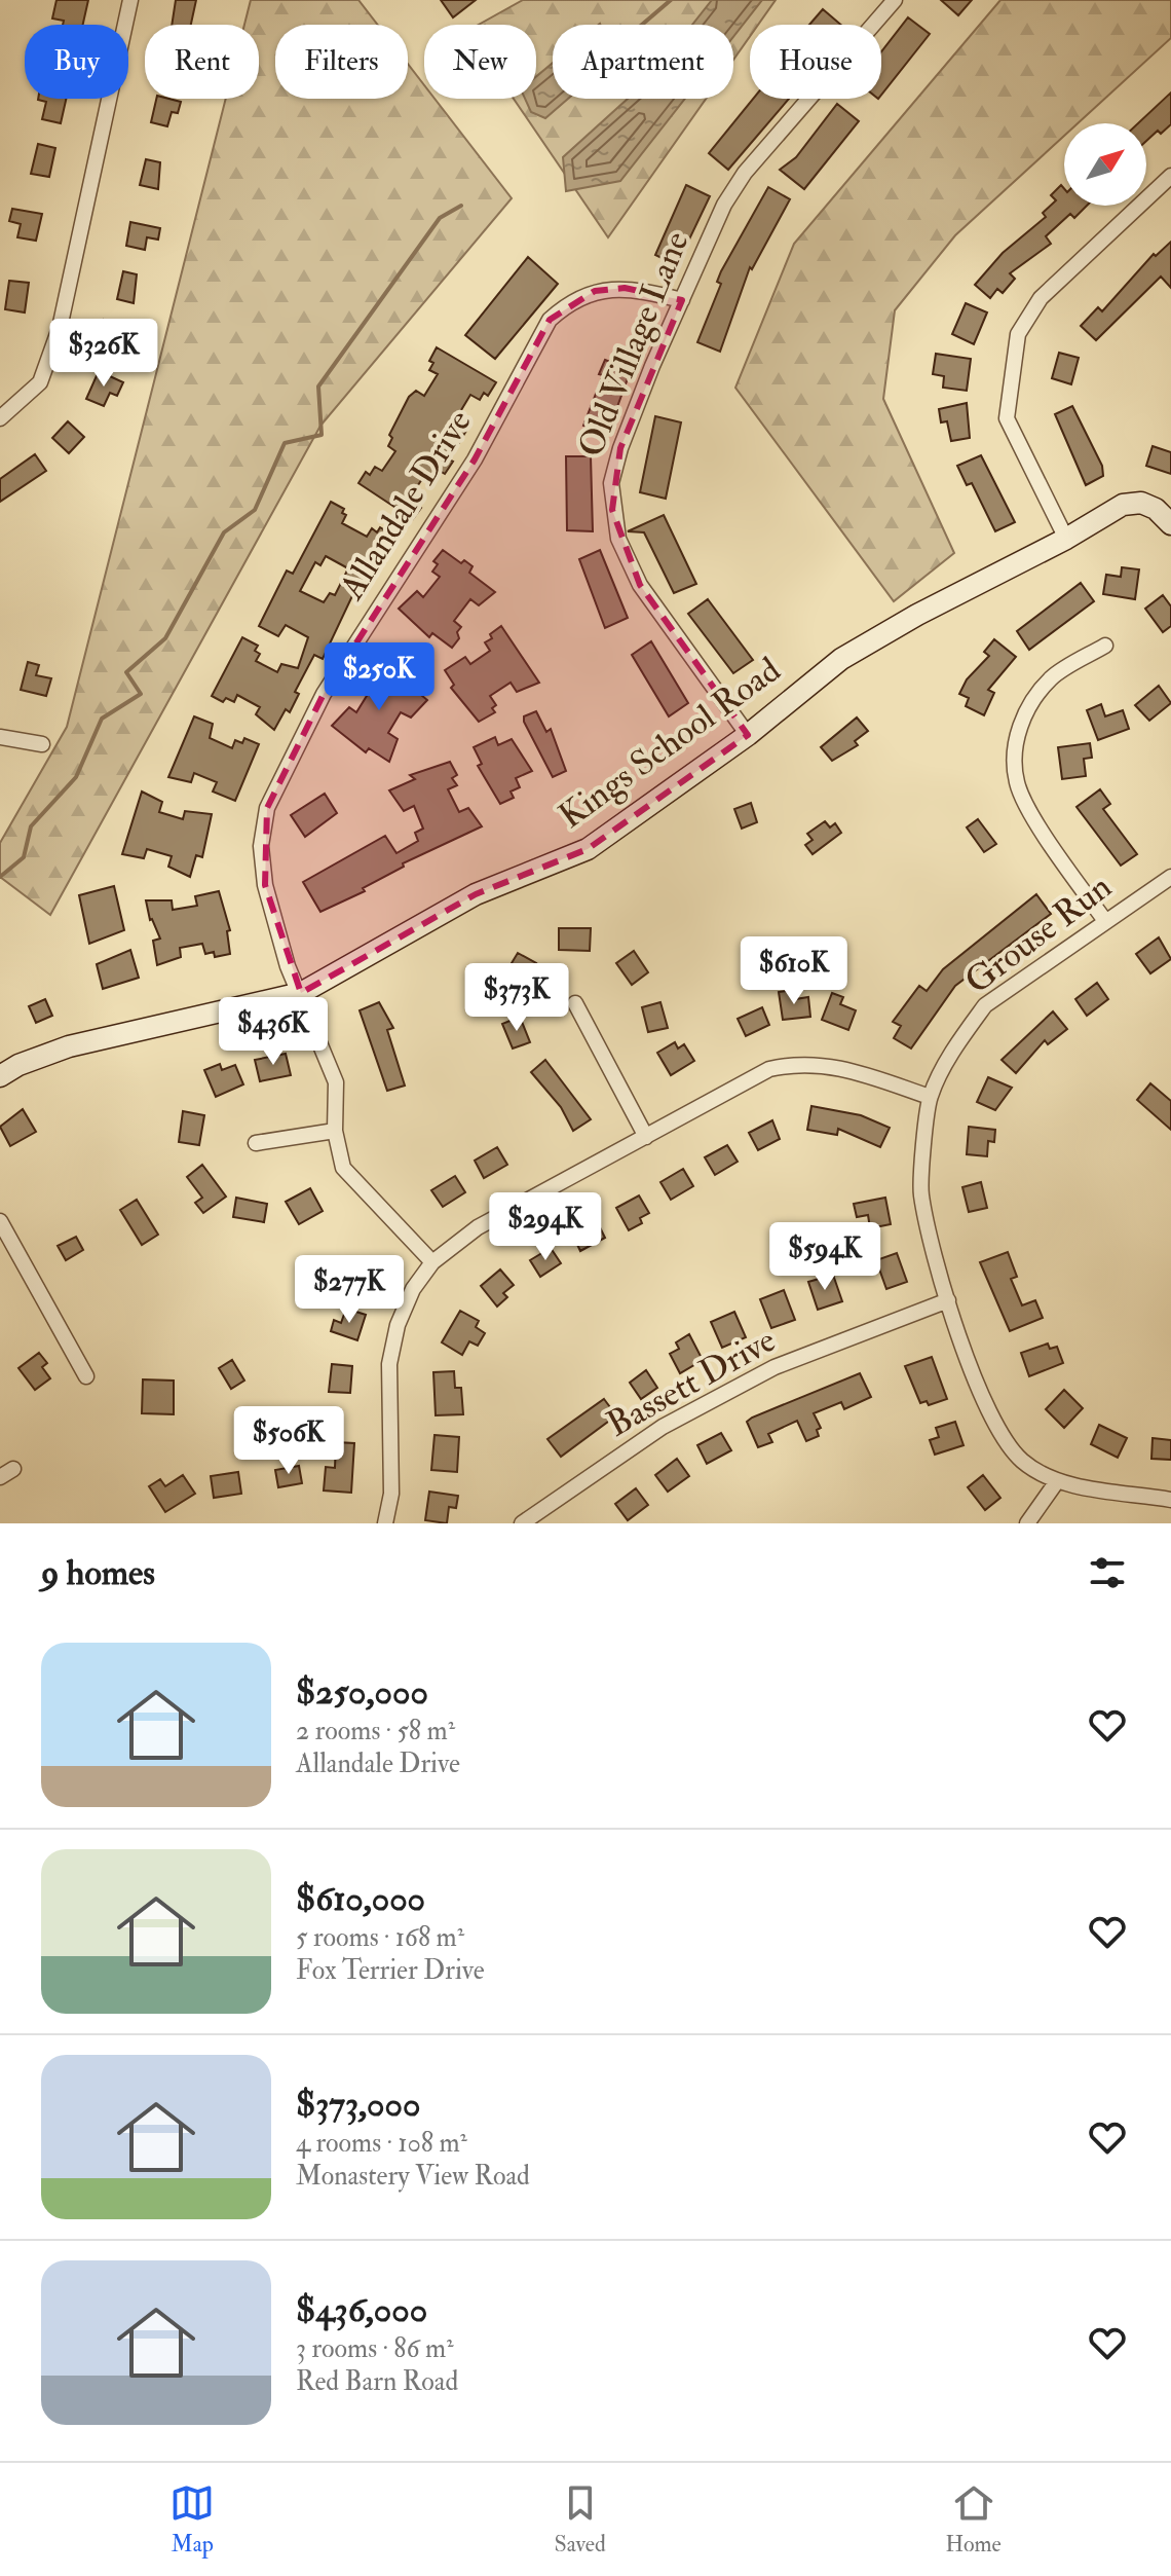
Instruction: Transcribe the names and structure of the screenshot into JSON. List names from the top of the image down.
{
  "streets": {
    "street": [
      "Old Village Lane",
      "Allandale Drive",
      "Kings School Road",
      "Grouse Run",
      "Bassett Drive"
    ]
  },
  "crossings": [
    ["Old Village Lane", "Allandale Drive"],
    ["Old Village Lane", "Kings School Road"],
    ["Allandale Drive", "Kings School Road"]
  ],
  "north": "top right",
  "page": {
    "chip": [
      "Buy",
      "Rent",
      "Filters",
      "New",
      "Apartment",
      "House"
    ],
    "price": [
      "$326K",
      "$250K",
      "$610K",
      "$373K",
      "$436K",
      "$294K",
      "$594K",
      "$277K",
      "$506K"
    ],
    "heading": "9 homes",
    "list": [
      {
        "name": "$250,000",
        "note": "2 rooms · 58 m² · Allandale Drive"
      },
      {
        "name": "$610,000",
        "note": "5 rooms · 168 m² · Fox Terrier Drive"
      },
      {
        "name": "$373,000",
        "note": "4 rooms · 108 m² · Monastery View Road"
      },
      {
        "name": "$436,000",
        "note": "3 rooms · 86 m² · Red Barn Road"
      }
    ],
    "tabs": ["Map", "Saved", "Home"]
  }
}
